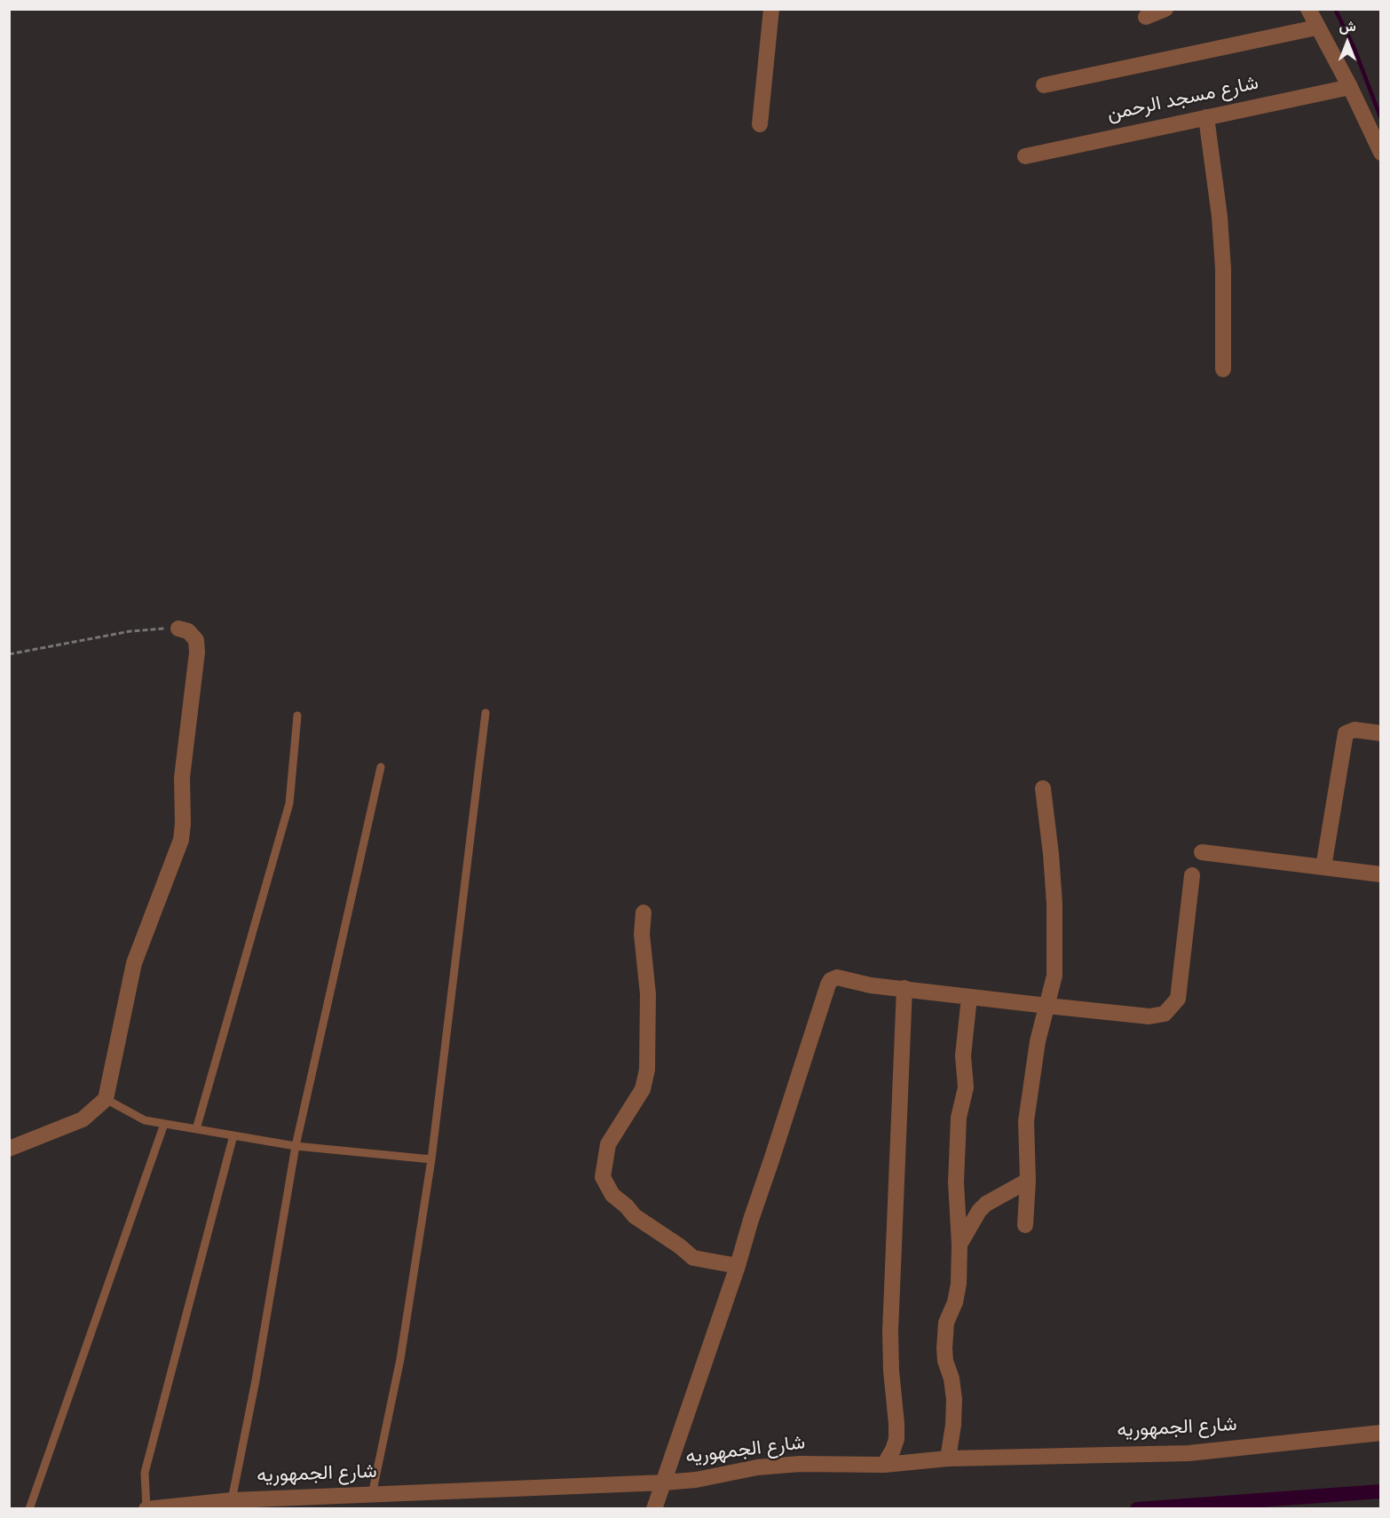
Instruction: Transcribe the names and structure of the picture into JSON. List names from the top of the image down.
{
  "streets": {
    "street": ["شارع مسجد الرحمن", "شارع الجمهوريه"]
  },
  "north": "top"
}
